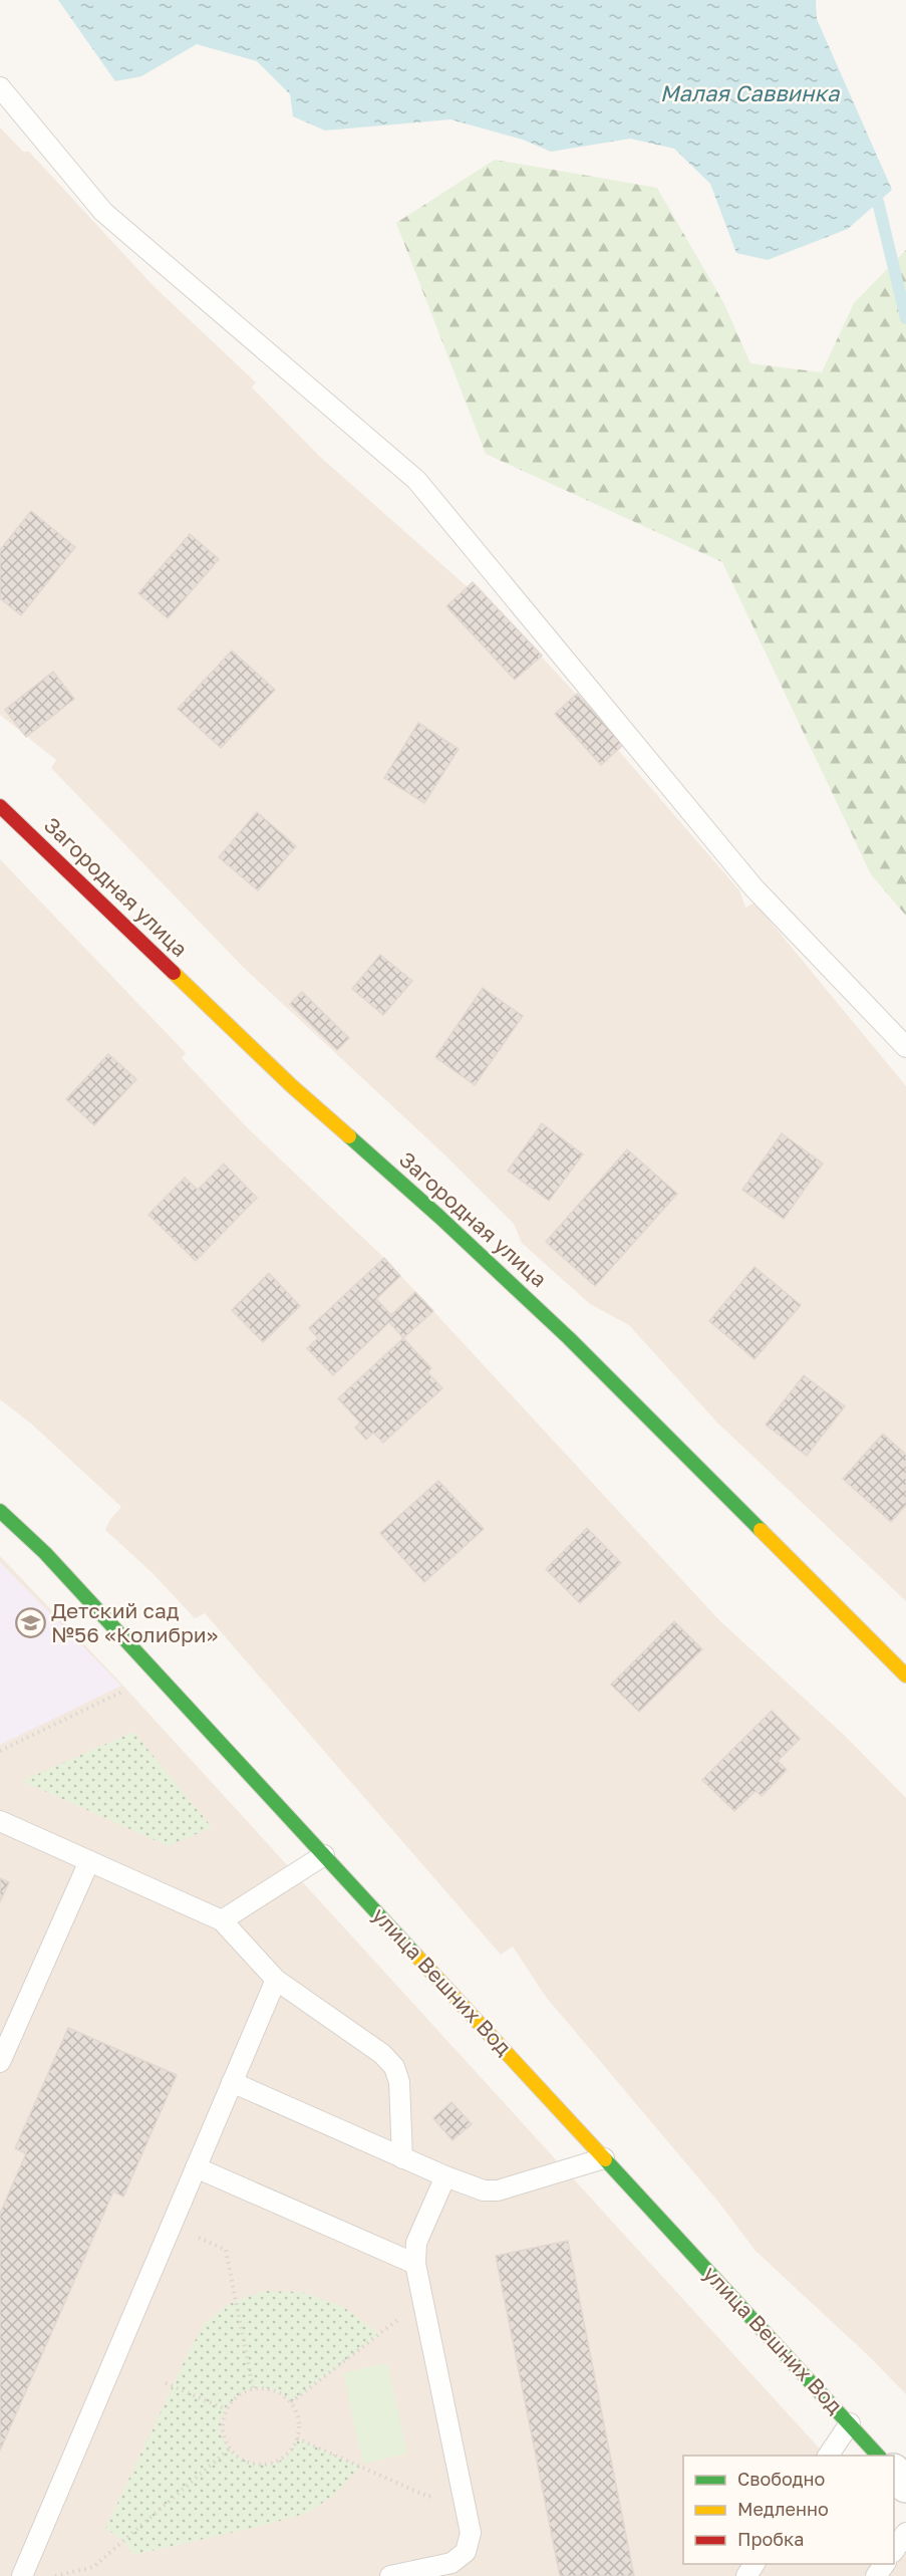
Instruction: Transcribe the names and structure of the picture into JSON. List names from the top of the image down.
{
  "streets": {
    "street": ["Загородная улица", "улица Вешних Вод"]
  },
  "water": ["Малая Саввинка"],
  "places": {
    "school or university": ["Детский сад №56 «Колибри»"]
  },
  "legend": ["Свободно", "Медленно", "Пробка"]
}
